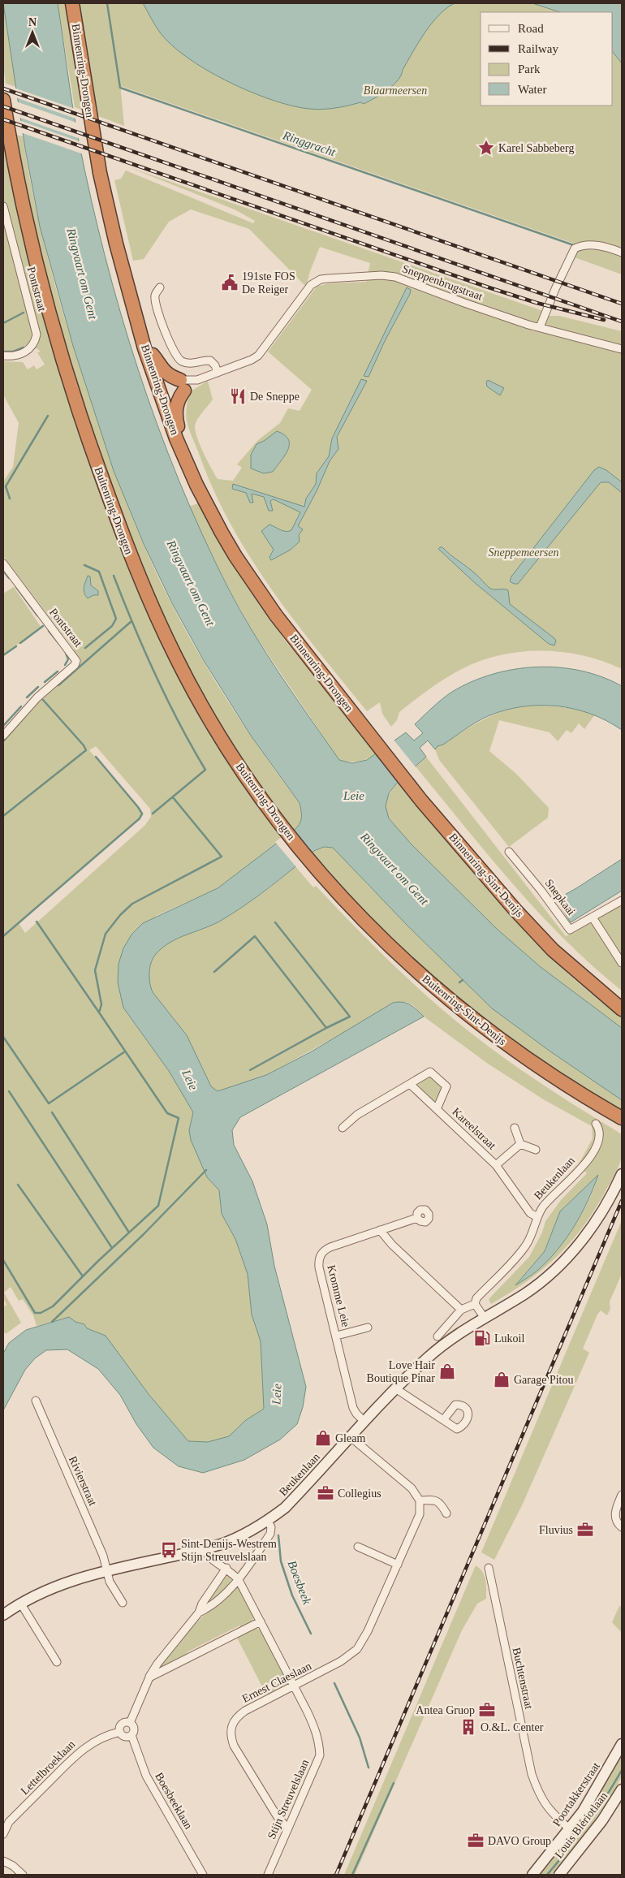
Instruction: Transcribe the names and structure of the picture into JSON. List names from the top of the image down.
{
  "streets": {
    "highway": [
      "Binnenring-Drongen",
      "Buitenring-Drongen",
      "Binnenring-Sint-Denijs",
      "Buitenring-Sint-Denijs"
    ],
    "street": [
      "Sneppenbrugstraat",
      "Pontstraat",
      "Snepkaai",
      "Kareelstraat",
      "Beukenlaan",
      "Kromme Leie",
      "Rivierstraat",
      "Buchtenstraat",
      "Ernest Claeslaan",
      "Lettelbroeklaan",
      "Poortakkerstraat",
      "Stijn Streuvelslaan",
      "Boesbeeklaan",
      "Louis Blériotlaan"
    ]
  },
  "crossings": [
    ["Binnenring-Drongen", "Binnenring-Sint-Denijs"],
    ["Buitenring-Drongen", "Buitenring-Sint-Denijs"],
    ["Kareelstraat", "Beukenlaan"],
    ["Beukenlaan", "Kromme Leie"],
    ["Beukenlaan", "Rivierstraat"],
    ["Buchtenstraat", "Poortakkerstraat"],
    ["Ernest Claeslaan", "Stijn Streuvelslaan"],
    ["Lettelbroeklaan", "Boesbeeklaan"]
  ],
  "water": [
    "Ringgracht",
    "Ringvaart om Gent",
    "Leie",
    "Boesbeek"
  ],
  "parks": ["Blaarmeersen", "Sneppemeersen"],
  "places": {
    "place": ["Karel Sabbeberg"],
    "public building": ["191ste FOS De Reiger"],
    "restaurant": ["De Sneppe"],
    "fuel station": ["Lukoil"],
    "shop": ["Love Hair Boutique Pinar", "Garage Pitou", "Gleam"],
    "office": [
      "Collegius",
      "Fluvius",
      "Antea Gruop",
      "DAVO Group"
    ],
    "bus stop": ["Sint-Denijs-Westrem Stijn Streuvelslaan"],
    "building": ["O.&L. Center"]
  },
  "legend": [
    "Road",
    "Railway",
    "Park",
    "Water"
  ],
  "north": "top"
}
